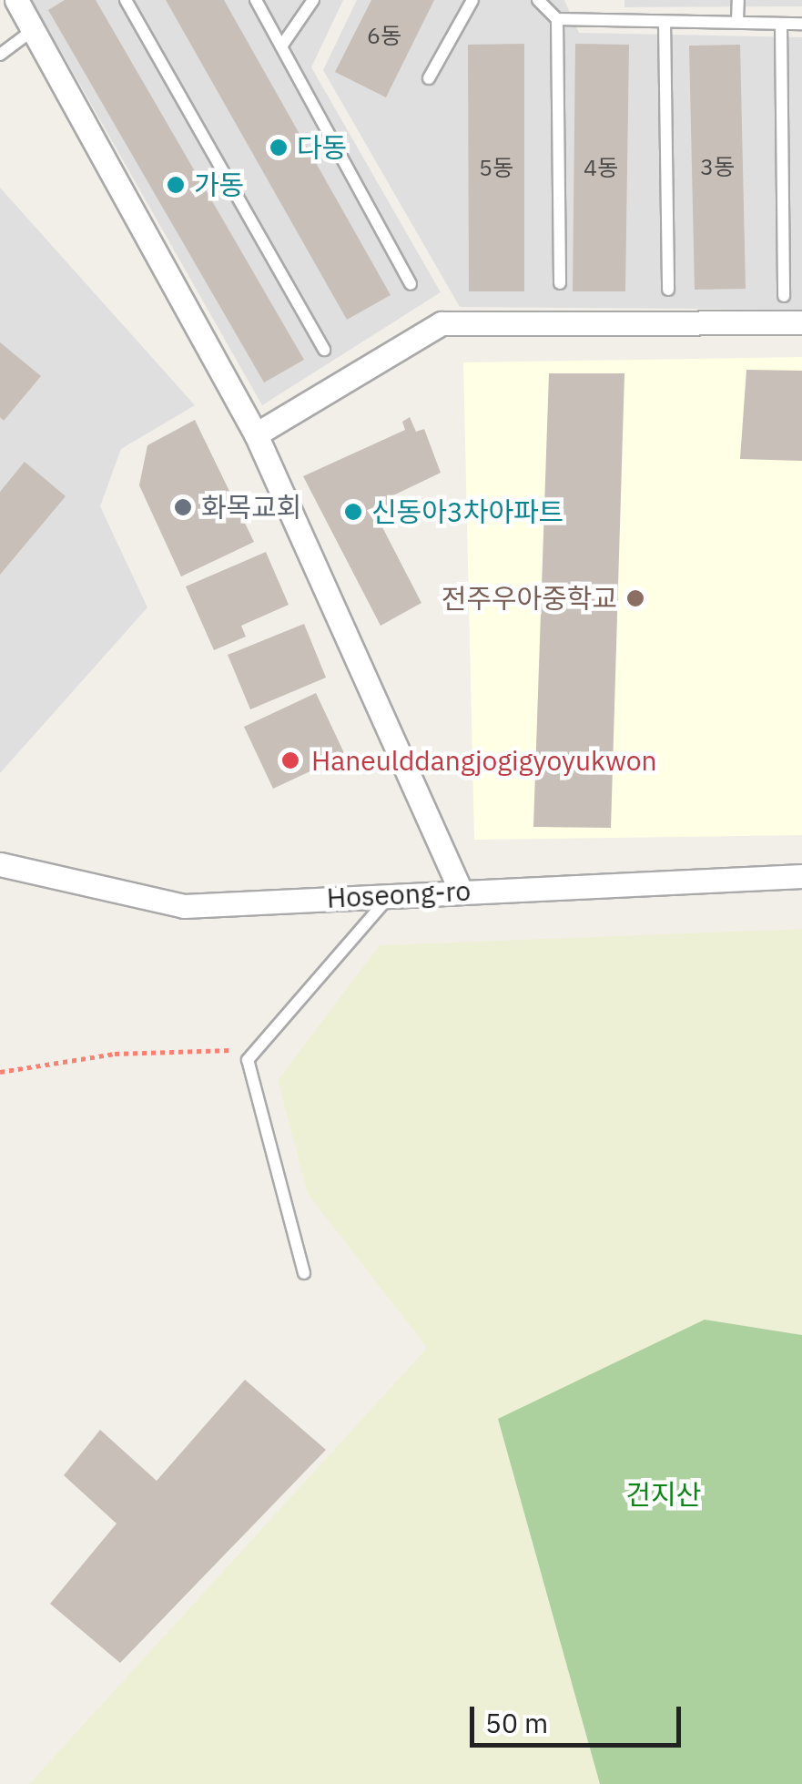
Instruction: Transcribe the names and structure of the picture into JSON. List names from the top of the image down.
{
  "streets": {
    "street": ["Hoseong-ro"]
  },
  "parks": ["건지산"],
  "places": [
    "다동",
    "가동",
    "화목교회",
    "신동아3차아파트",
    "전주우아중학교",
    "Haneulddangjogigyoyukwon"
  ],
  "house_numbers": [
    "6동",
    "3동",
    "5동",
    "4동"
  ],
  "scale_bar": "50 m"
}
